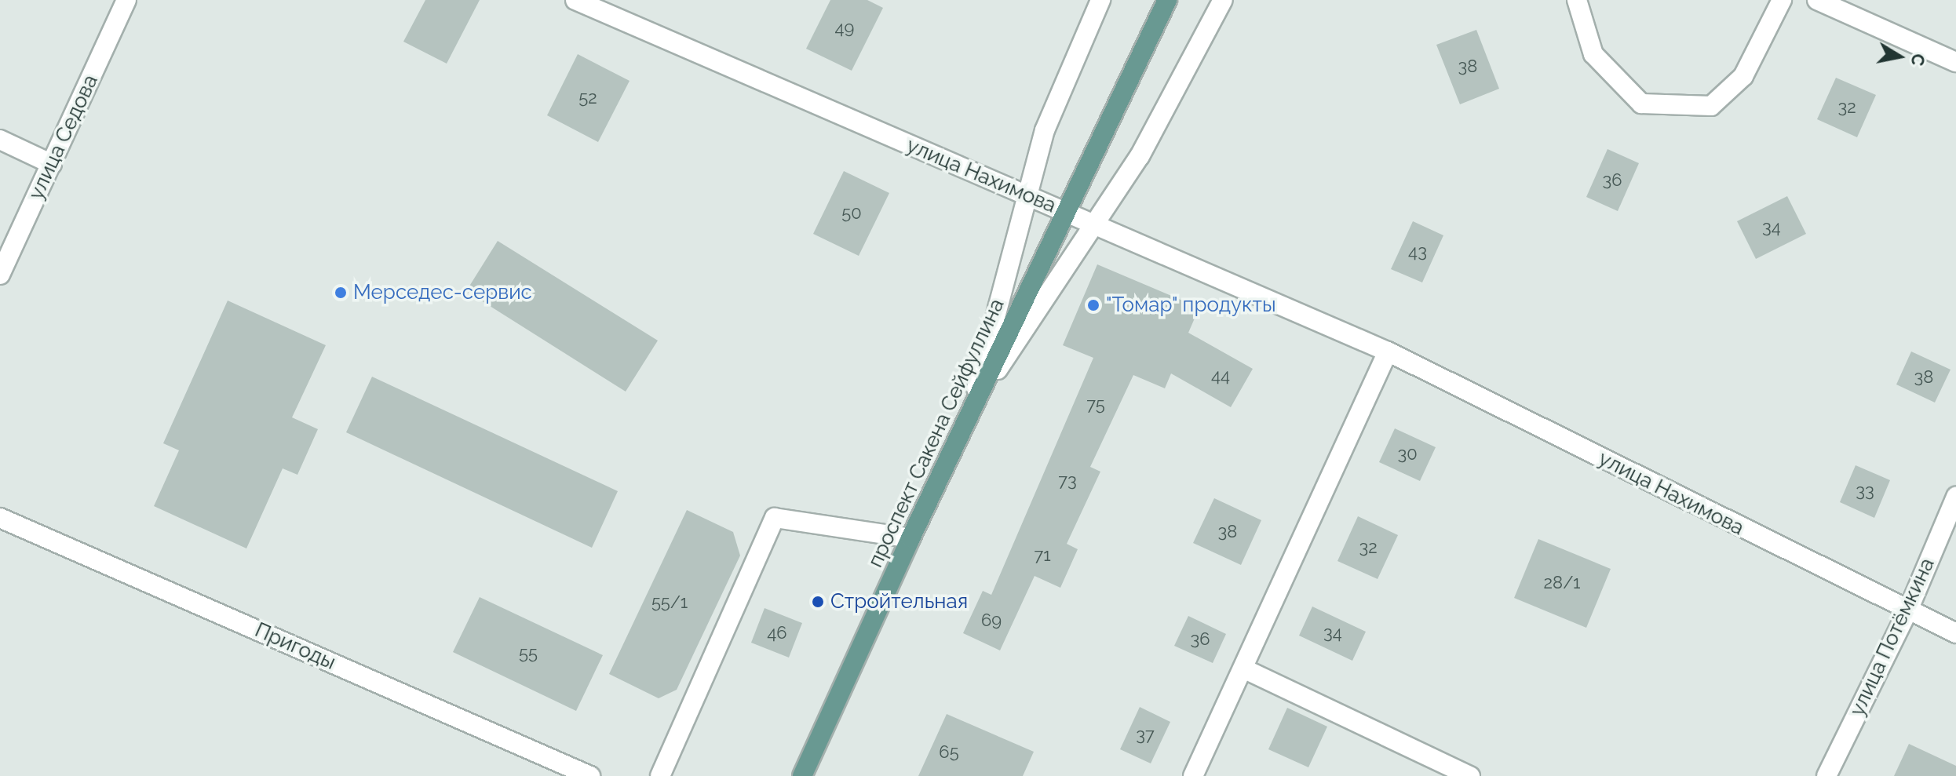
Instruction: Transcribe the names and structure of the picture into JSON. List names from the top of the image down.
{
  "streets": {
    "main road": ["проспект Сакена Сейфуллина"],
    "street": [
      "улица Седова",
      "улица Нахимова",
      "улица Потёмкина",
      "Пригоды"
    ]
  },
  "crossings": [
    ["улица Нахимова", "проспект Сакена Сейфуллина"],
    ["улица Нахимова", "улица Потёмкина"]
  ],
  "places": ["Мерседес-сервис", "\"Томар\" продукты", "Стройтельная"],
  "house_numbers": [
    "49",
    "38",
    "52",
    "32",
    "36",
    "50",
    "34",
    "43",
    "44",
    "38",
    "75",
    "30",
    "73",
    "33",
    "38",
    "32",
    "71",
    "28/1",
    "55/1",
    "69",
    "46",
    "34",
    "36",
    "55",
    "37",
    "65"
  ],
  "north": "right"
}
